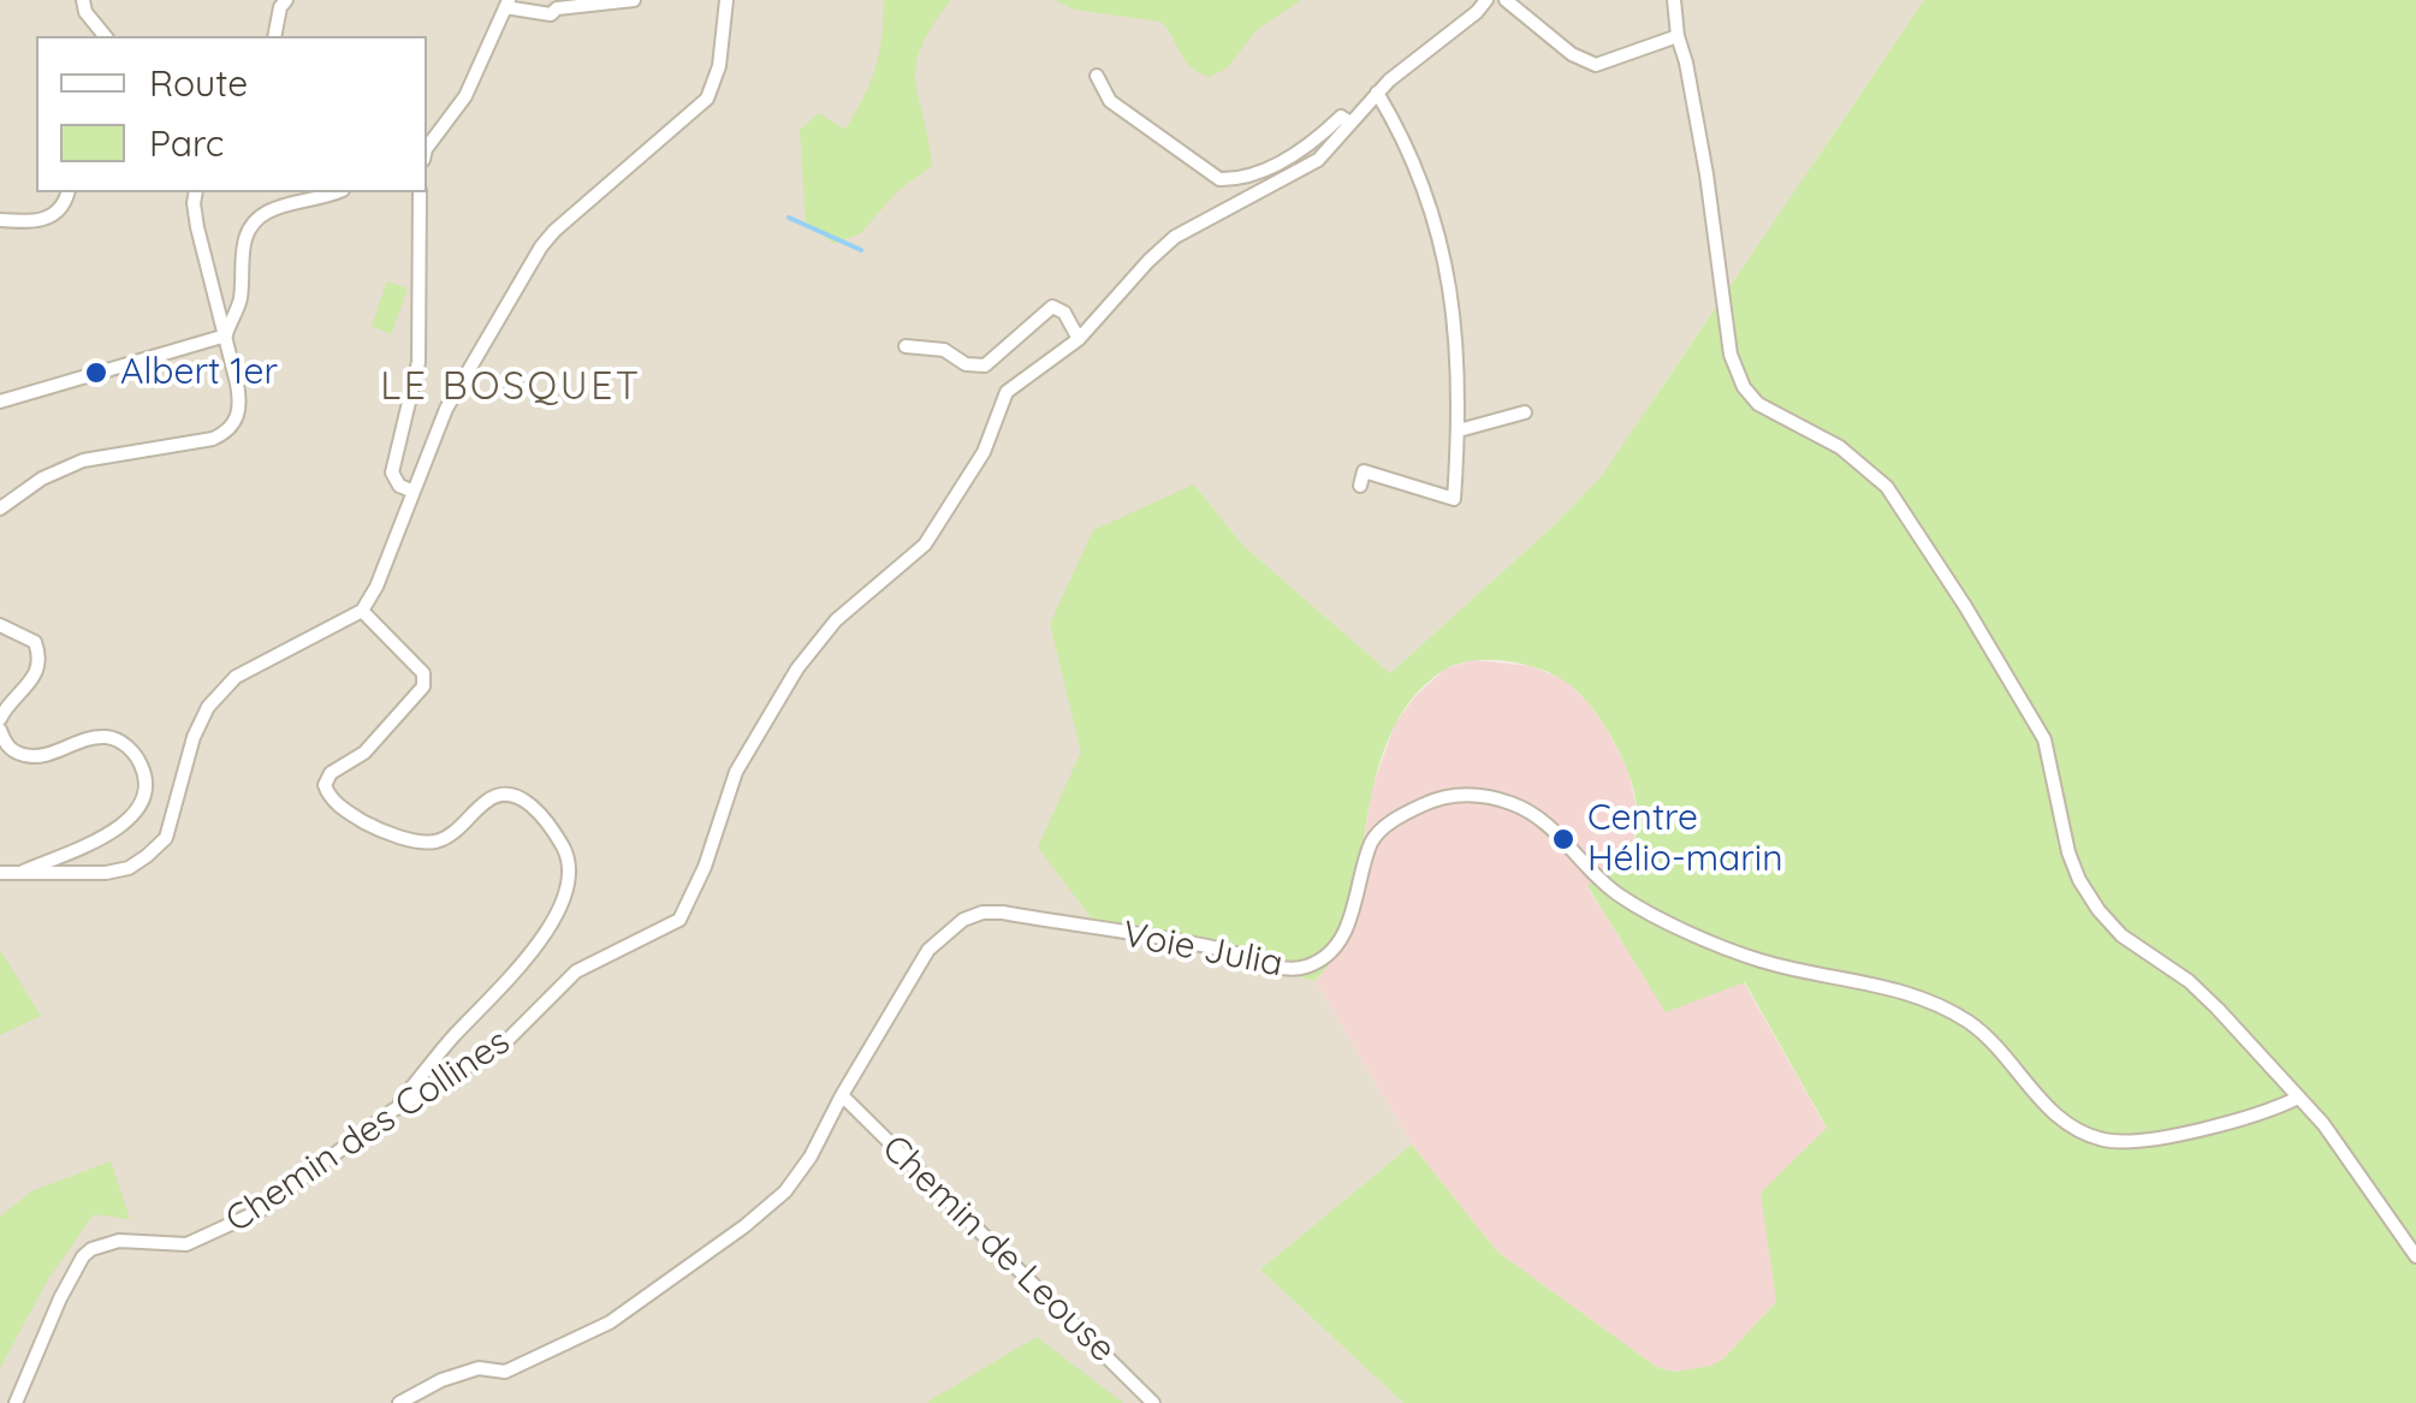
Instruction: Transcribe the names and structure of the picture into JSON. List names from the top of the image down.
{
  "streets": {
    "street": ["Voie Julia", "Chemin des Collines", "Chemin de Leouse"]
  },
  "crossings": [
    ["Voie Julia", "Chemin de Leouse"]
  ],
  "districts": ["LE BOSQUET"],
  "places": ["Albert 1er", "Centre Hélio-marin"],
  "legend": ["Route", "Parc"]
}
